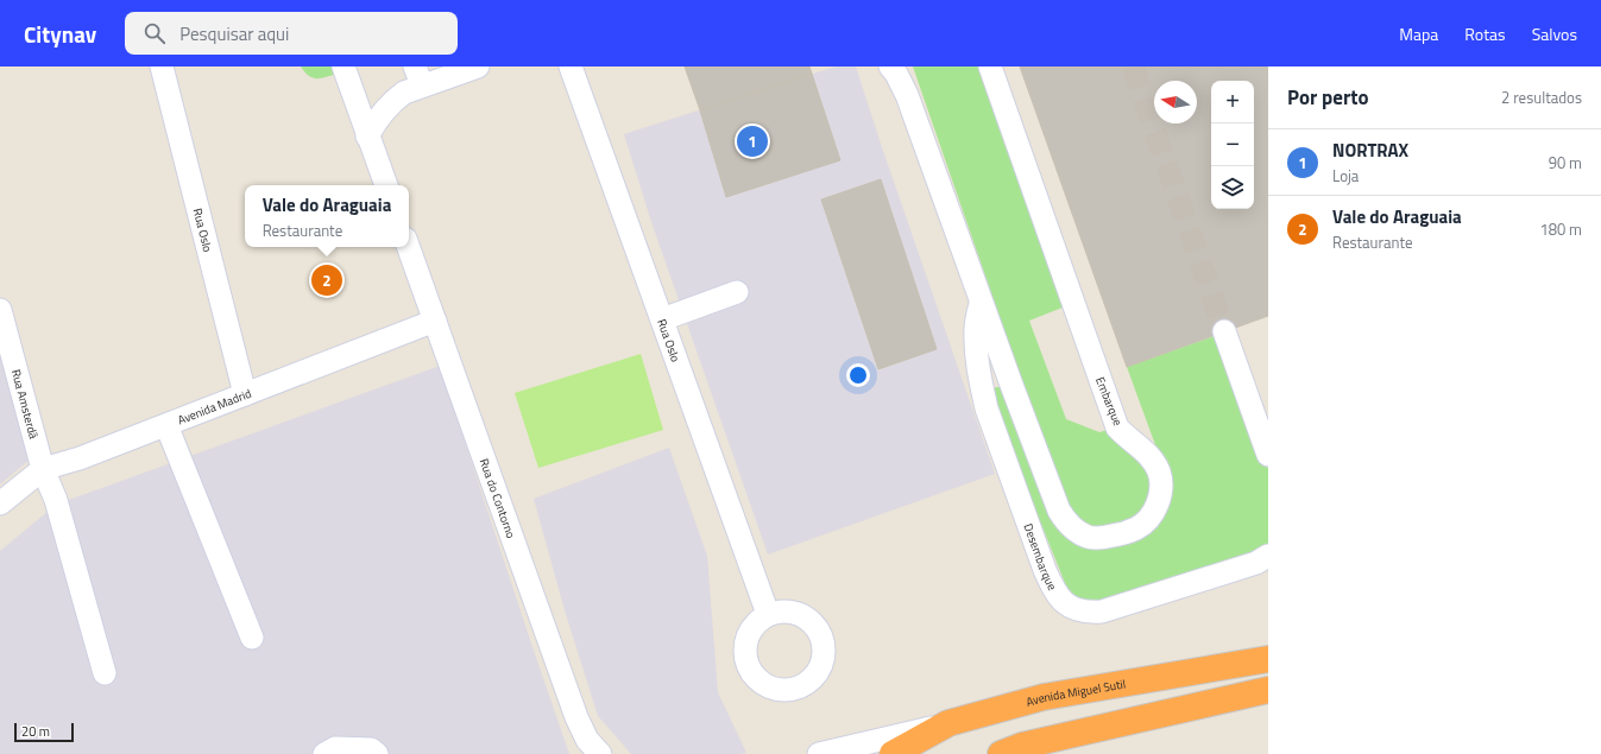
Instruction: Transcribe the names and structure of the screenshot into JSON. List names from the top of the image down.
{
  "streets": {
    "highway": ["Avenida Miguel Sutil"],
    "street": [
      "Rua Oslo",
      "Embarque",
      "Rua Amsterdã",
      "Avenida Madrid",
      "Rua do Contorno",
      "Desembarque"
    ]
  },
  "crossings": [
    ["Rua Oslo", "Avenida Madrid"],
    ["Embarque", "Desembarque"],
    ["Rua Amsterdã", "Avenida Madrid"],
    ["Avenida Madrid", "Rua do Contorno"]
  ],
  "scale_bar": "20 m",
  "north": "left",
  "page": {
    "header": "Citynav",
    "search": "Pesquisar aqui",
    "nav": ["Mapa", "Rotas", "Salvos"],
    "heading": ["Por perto", "2 resultados"],
    "map_buttons": ["+", "−"],
    "pins": ["1", "2"],
    "list": [
      {
        "mark": "1",
        "name": "NORTRAX",
        "note": "Loja",
        "value": "90 m"
      },
      {
        "mark": "2",
        "name": "Vale do Araguaia",
        "note": "Restaurante",
        "value": "180 m"
      }
    ],
    "popup": ["Vale do Araguaia", "Restaurante"],
    "scale": "20 m"
  }
}
